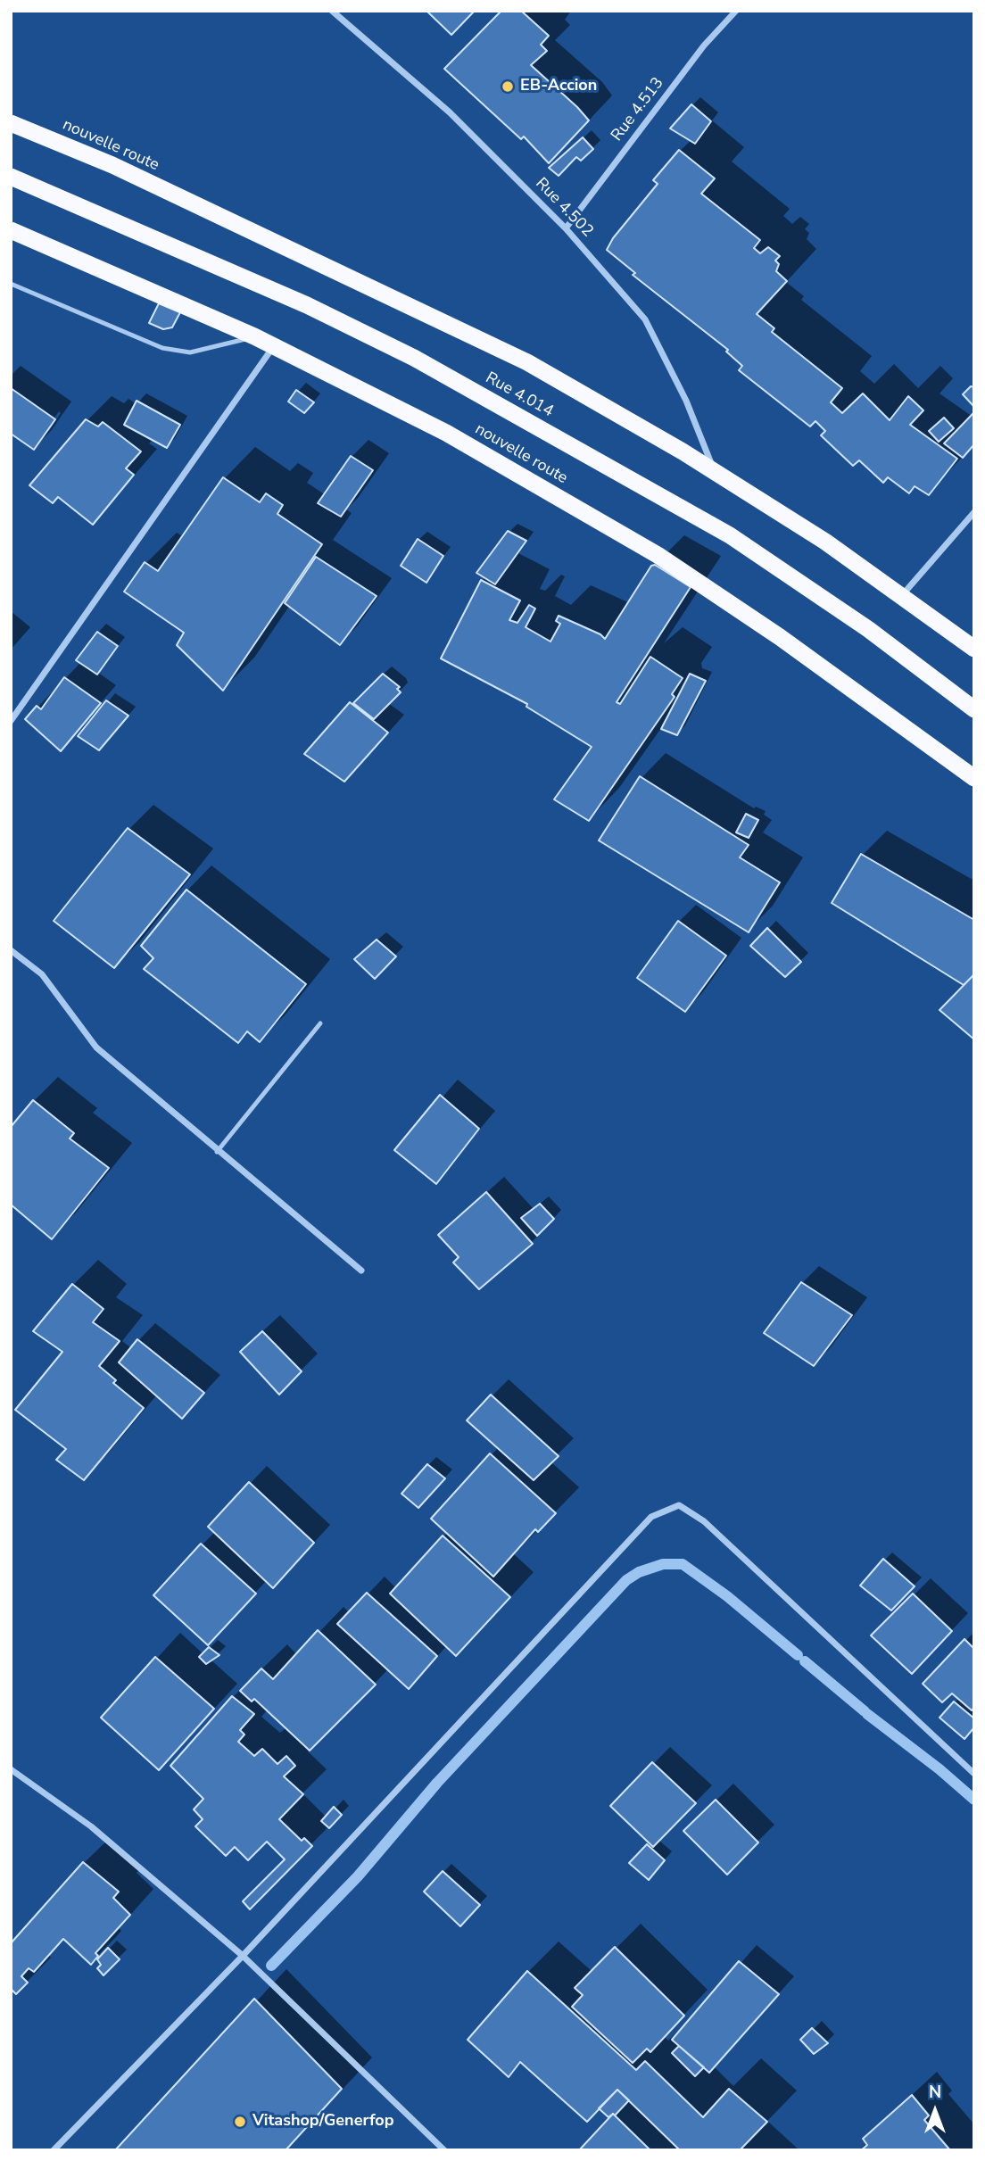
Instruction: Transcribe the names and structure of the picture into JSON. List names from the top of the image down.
{
  "streets": {
    "highway": ["nouvelle route", "Rue 4.014"],
    "street": ["Rue 4.513", "Rue 4.502"]
  },
  "crossings": [
    ["Rue 4.513", "Rue 4.502"],
    ["nouvelle route", "Rue 4.502"]
  ],
  "places": ["EB-Accion", "Vitashop/Generfop"],
  "north": "top"
}
